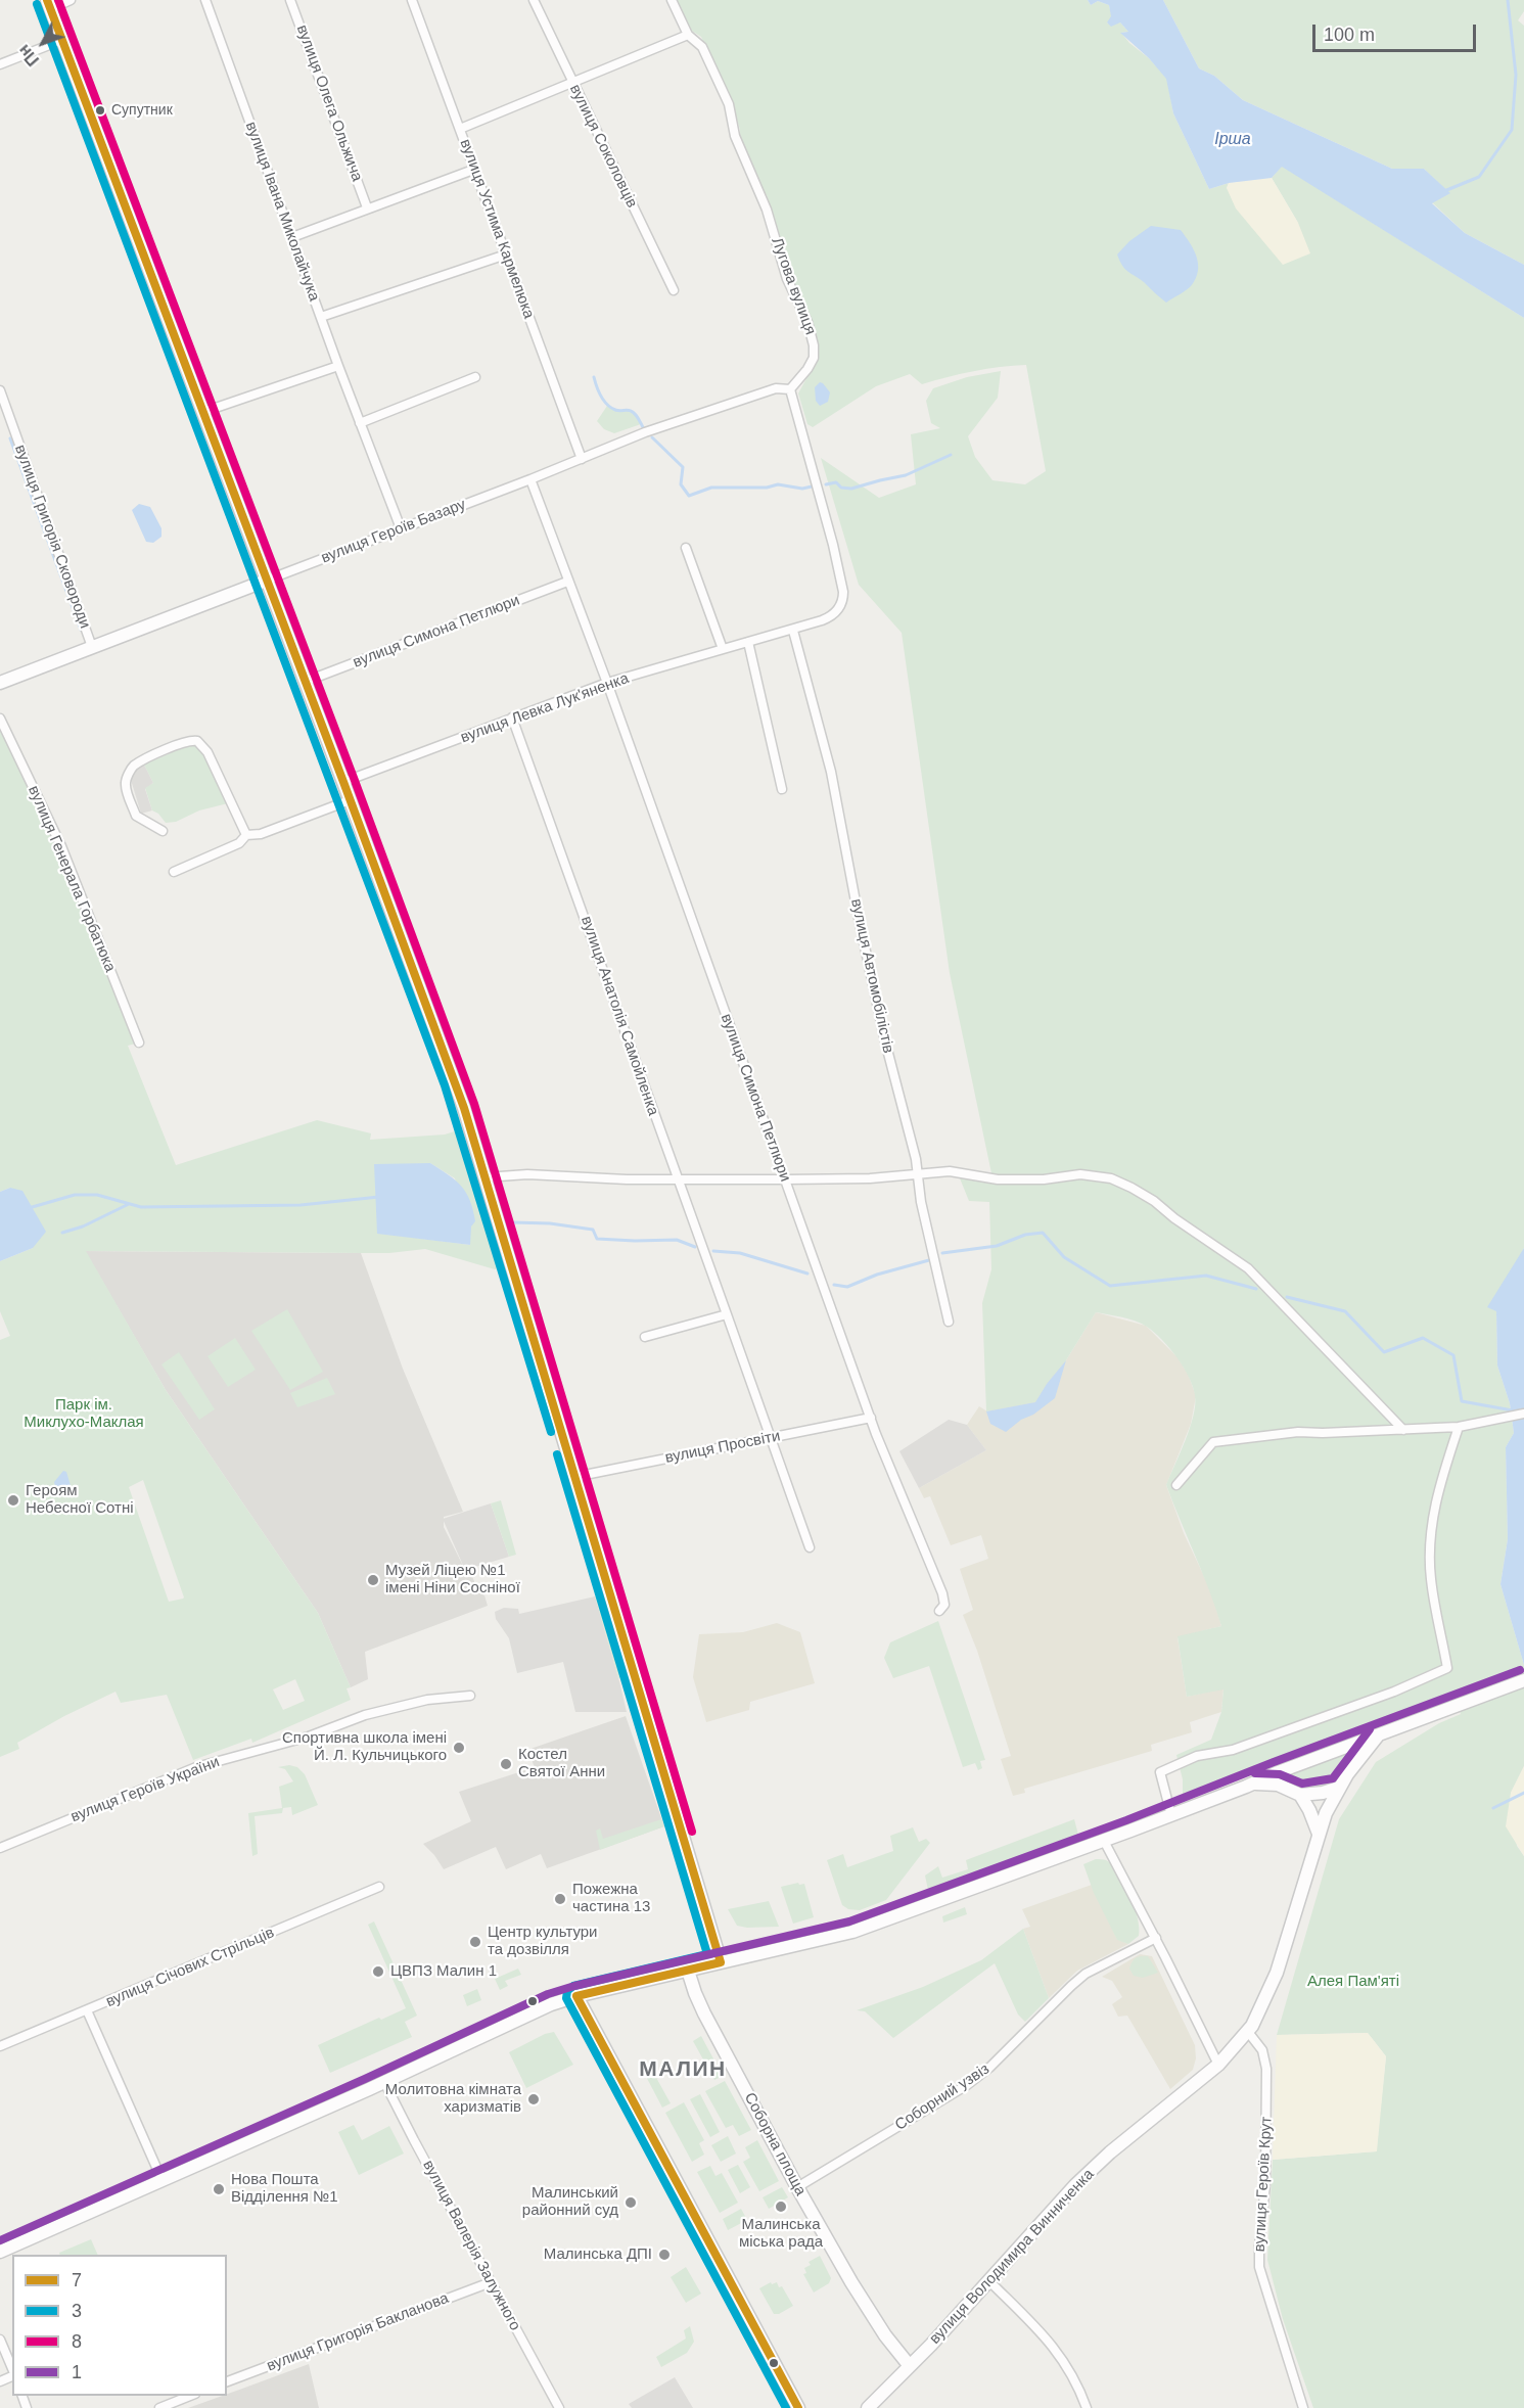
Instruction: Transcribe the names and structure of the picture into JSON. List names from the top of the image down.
{
  "streets": {
    "street": [
      "вулиця Олега Ольжича",
      "вулиця Соколовців",
      "вулиця Івана Миколайчука",
      "вулиця Устима Кармелюка",
      "Лугова вулиця",
      "вулиця Героїв Базару",
      "вулиця Григорія Сковороди",
      "вулиця Симона Петлюри",
      "вулиця Левка Лук'яненка",
      "вулиця Генерала Горбатюка",
      "вулиця Автомобілістів",
      "вулиця Анатолія Самойленка",
      "вулиця Просвіти",
      "вулиця Героїв України",
      "вулиця Січових Стрільців",
      "Соборний узвіз",
      "Соборна площа",
      "вулиця Героїв Крут",
      "вулиця Валерія Залужного",
      "вулиця Володимира Винниченка",
      "вулиця Григорія Бакланова"
    ]
  },
  "crossings": [
    ["вулиця Івана Миколайчука", "вулиця Героїв Базару"],
    ["вулиця Устима Кармелюка", "вулиця Героїв Базару"],
    ["Лугова вулиця", "вулиця Героїв Базару"],
    ["Лугова вулиця", "вулиця Левка Лук'яненка"],
    ["вулиця Героїв Базару", "вулиця Григорія Сковороди"],
    ["вулиця Героїв Базару", "вулиця Симона Петлюри"],
    ["вулиця Героїв Базару", "вулиця Левка Лук'яненка"],
    ["вулиця Симона Петлюри", "вулиця Левка Лук'яненка"],
    ["вулиця Симона Петлюри", "вулиця Просвіти"],
    ["вулиця Левка Лук'яненка", "вулиця Автомобілістів"],
    ["вулиця Левка Лук'яненка", "вулиця Анатолія Самойленка"],
    ["вулиця Анатолія Самойленка", "вулиця Просвіти"],
    ["Соборний узвіз", "Соборна площа"],
    ["Соборна площа", "вулиця Володимира Винниченка"],
    ["вулиця Героїв Крут", "вулиця Володимира Винниченка"],
    ["вулиця Валерія Залужного", "вулиця Григорія Бакланова"]
  ],
  "districts": ["МАЛИН"],
  "water": ["Ірша"],
  "parks": ["Парк ім. Миклухо-Маклая", "Алея Пам'яті"],
  "places": [
    "Супутник",
    "Героям Небесної Сотні",
    "Музей Ліцею №1 імені Ніни Сосніної",
    "Спортивна школа імені Й. Л. Кульчицького",
    "Костел Святої Анни",
    "Пожежна частина 13",
    "Центр культури та дозвілля",
    "ЦВПЗ Малин 1",
    "Молитовна кімната харизматів",
    "Нова Пошта Відділення №1",
    "Малинський районний суд",
    "Малинська міська рада",
    "Малинська ДПІ"
  ],
  "lines": [
    "transit line 7",
    "transit line 8",
    "transit line 3",
    "transit line 1"
  ],
  "legend": [
    "7",
    "3",
    "8",
    "1"
  ],
  "scale_bar": "100 m",
  "north": "bottom left"
}
